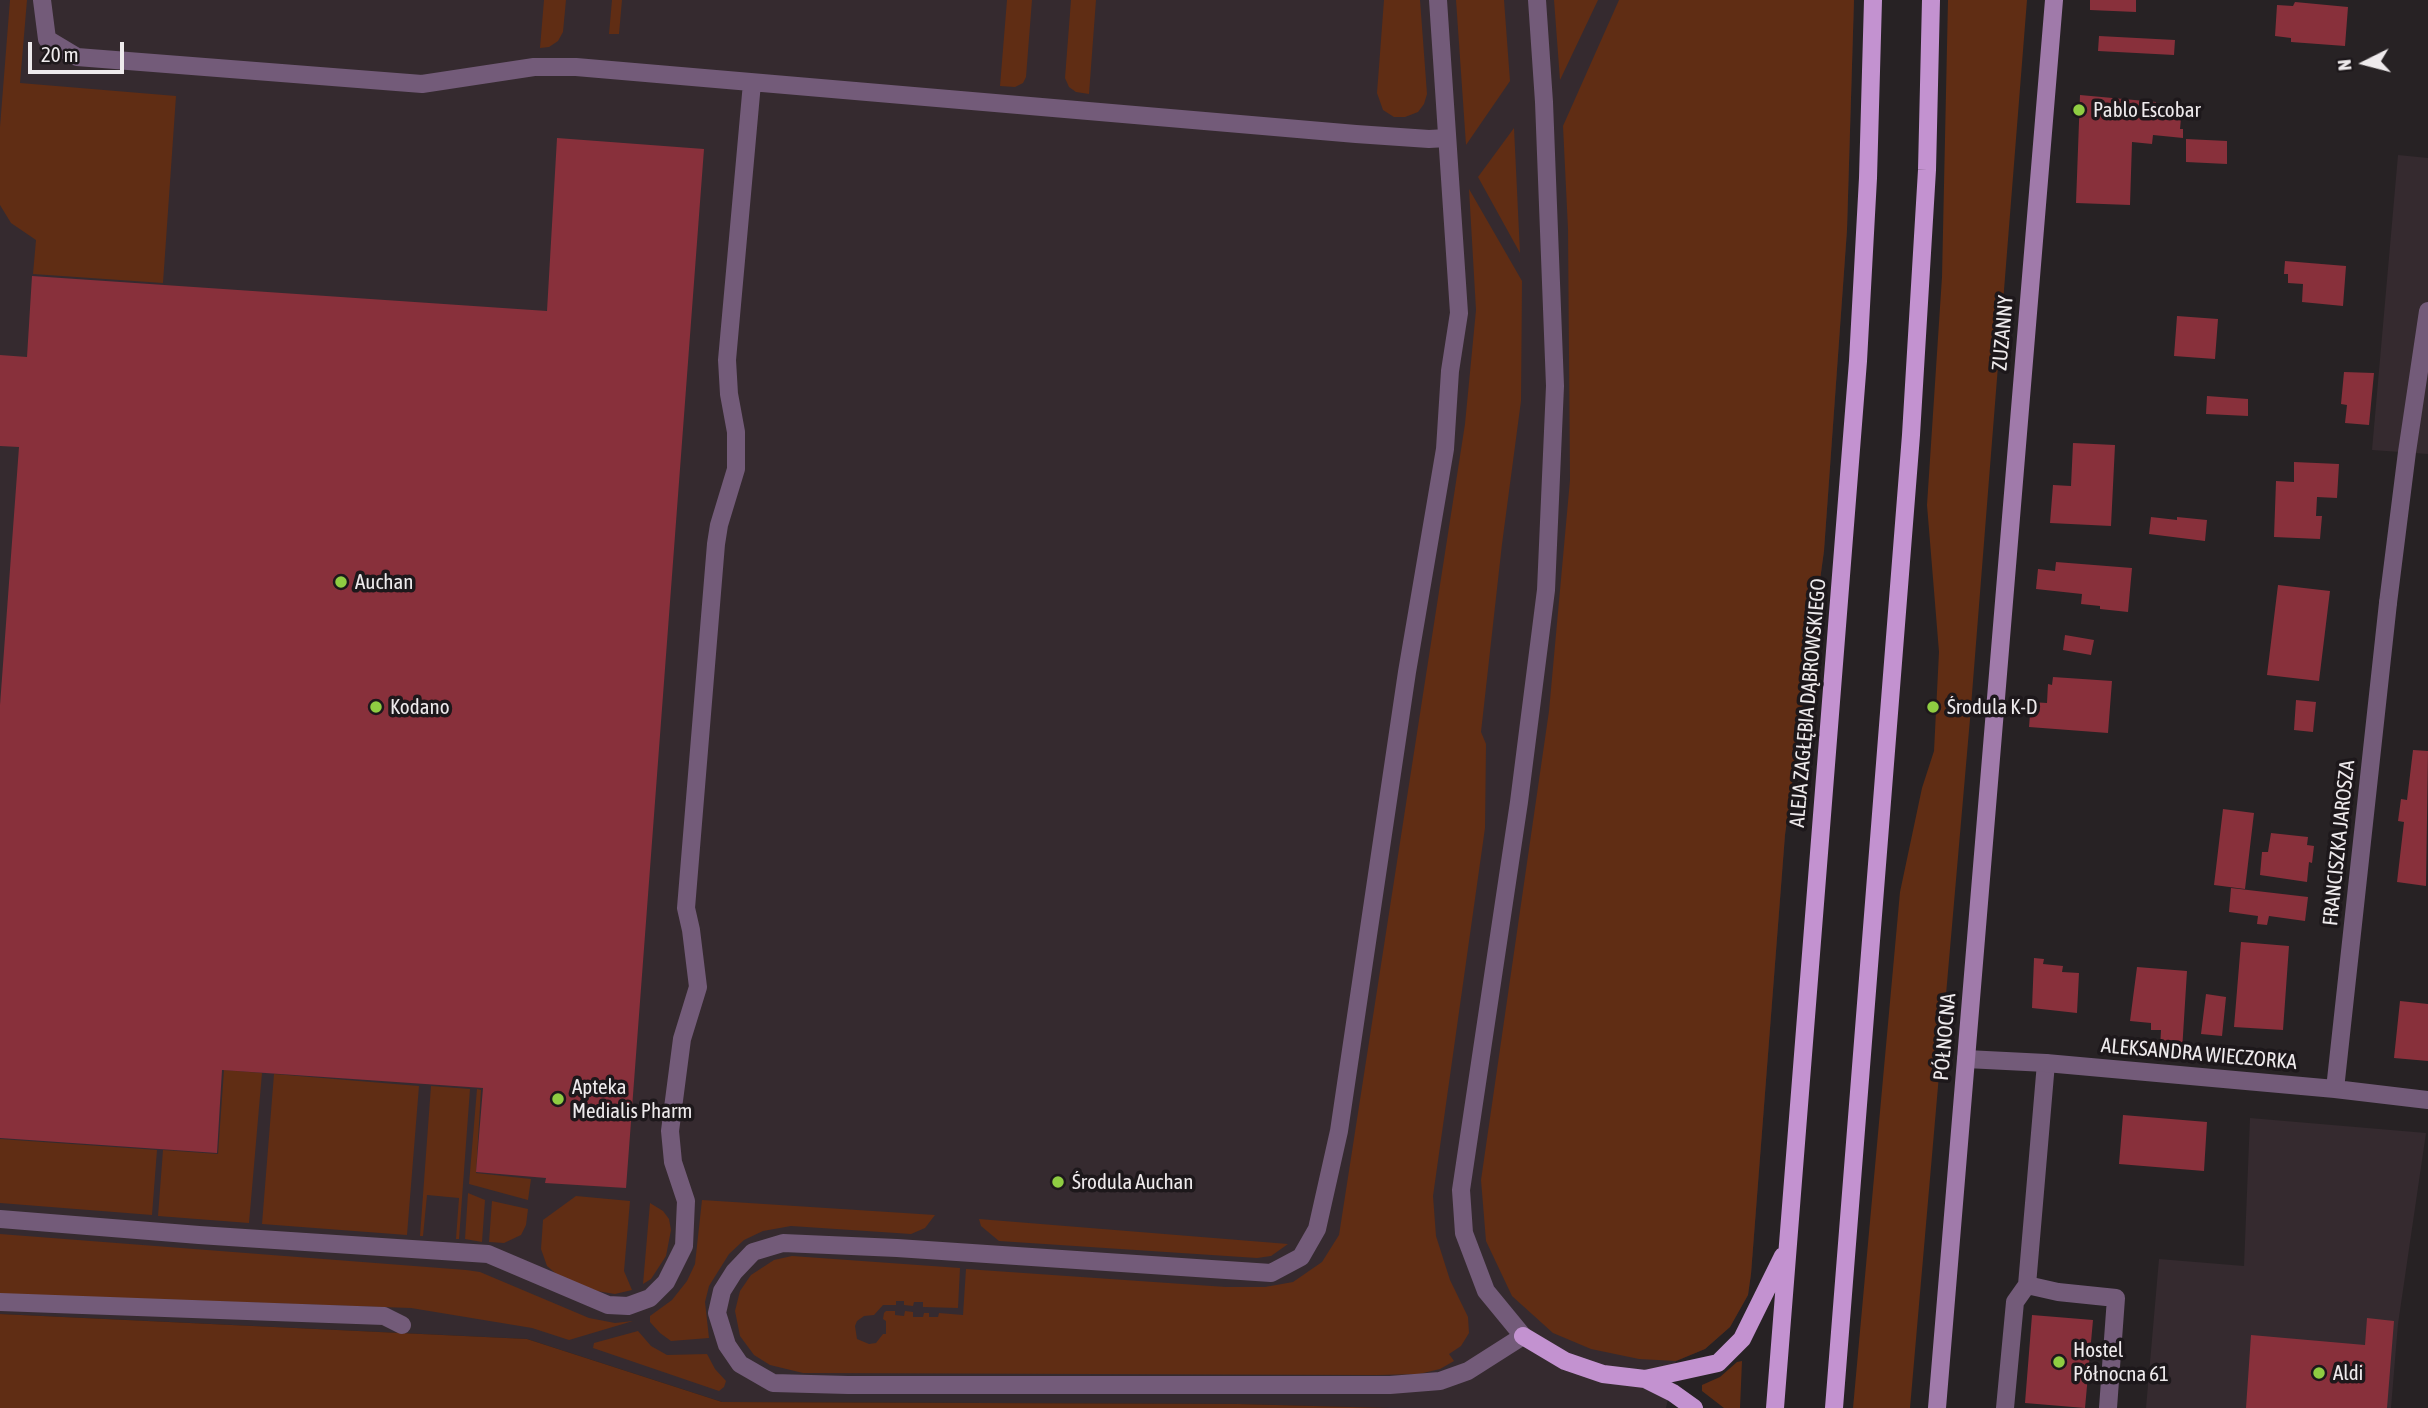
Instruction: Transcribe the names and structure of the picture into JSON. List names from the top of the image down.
{
  "streets": {
    "main road": ["ALEJA ZAGŁĘBIA DĄBROWSKIEGO"],
    "street": [
      "ZUZANNY",
      "FRANCISZKA JAROSZA",
      "PÓŁNOCNA",
      "ALEKSANDRA WIECZORKA"
    ]
  },
  "crossings": [
    ["ZUZANNY", "PÓŁNOCNA"],
    ["FRANCISZKA JAROSZA", "ALEKSANDRA WIECZORKA"],
    ["PÓŁNOCNA", "ALEKSANDRA WIECZORKA"]
  ],
  "places": [
    "Pablo Escobar",
    "Auchan",
    "Kodano",
    "Środula K-D",
    "Apteka Medialis Pharm",
    "Środula Auchan",
    "Hostel Północna 61",
    "Aldi"
  ],
  "scale_bar": "20 m",
  "north": "left"
}
